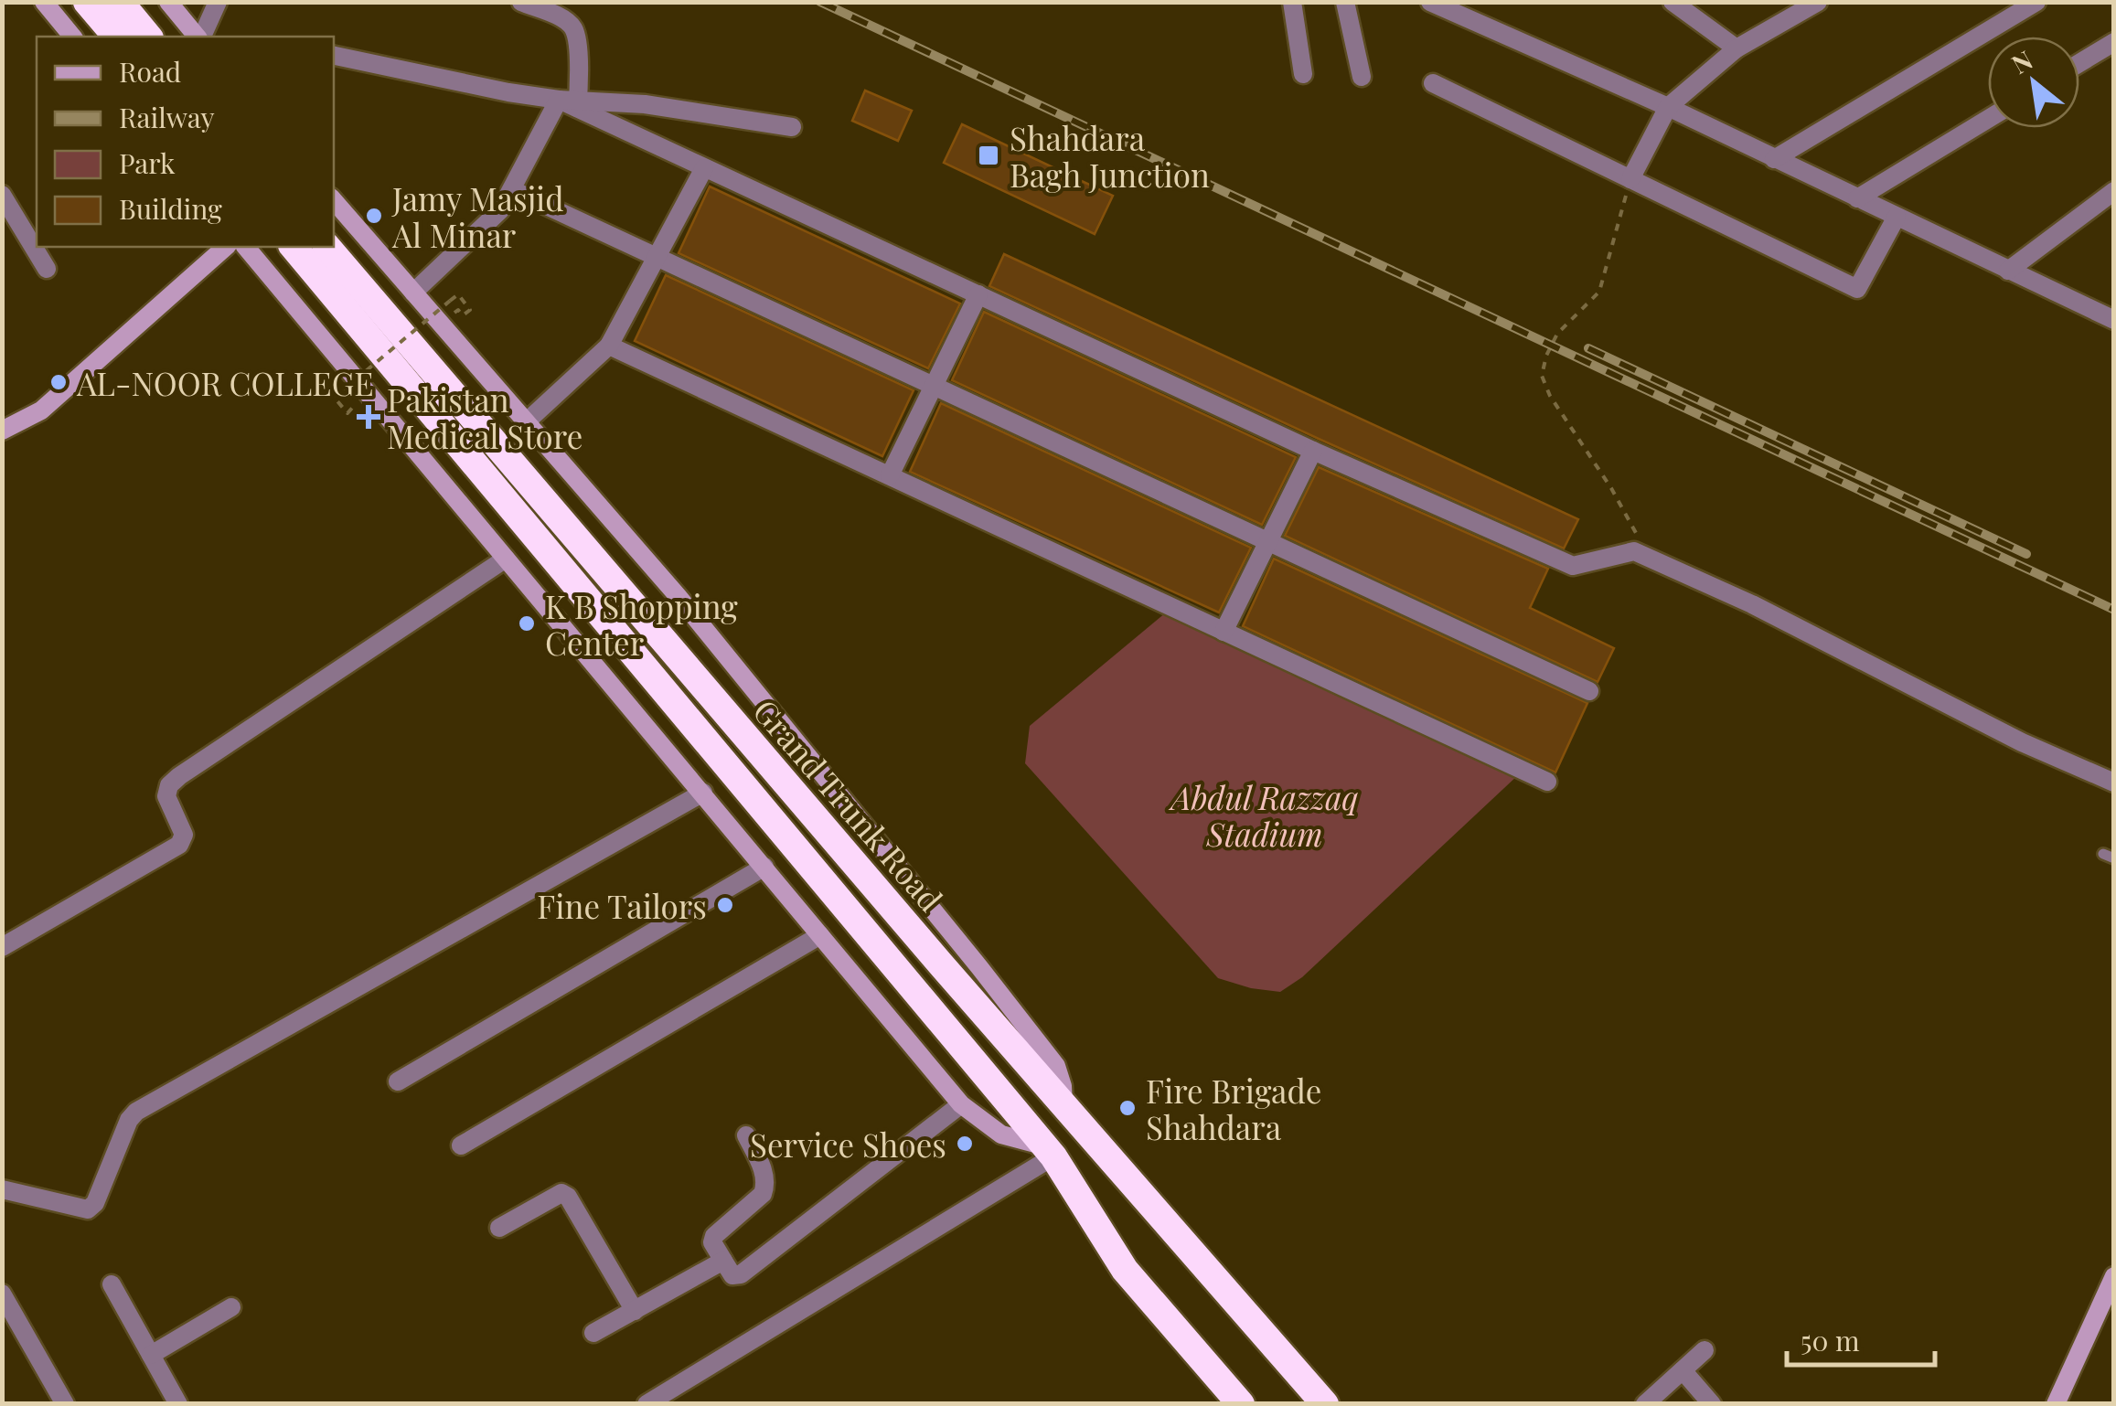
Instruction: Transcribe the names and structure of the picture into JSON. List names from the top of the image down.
{
  "streets": {
    "highway": ["Grand Trunk Road"]
  },
  "parks": ["Abdul Razzaq Stadium"],
  "places": {
    "transit": ["Shahdara Bagh Junction"],
    "other": [
      "Jamy Masjid Al Minar",
      "AL-NOOR COLLEGE",
      "K B Shopping Center",
      "Fine Tailors",
      "Fire Brigade Shahdara",
      "Service Shoes"
    ],
    "health": ["Pakistan Medical Store"]
  },
  "legend": [
    "Road",
    "Railway",
    "Park",
    "Building"
  ],
  "scale_bar": "50 m",
  "north": "top left"
}
